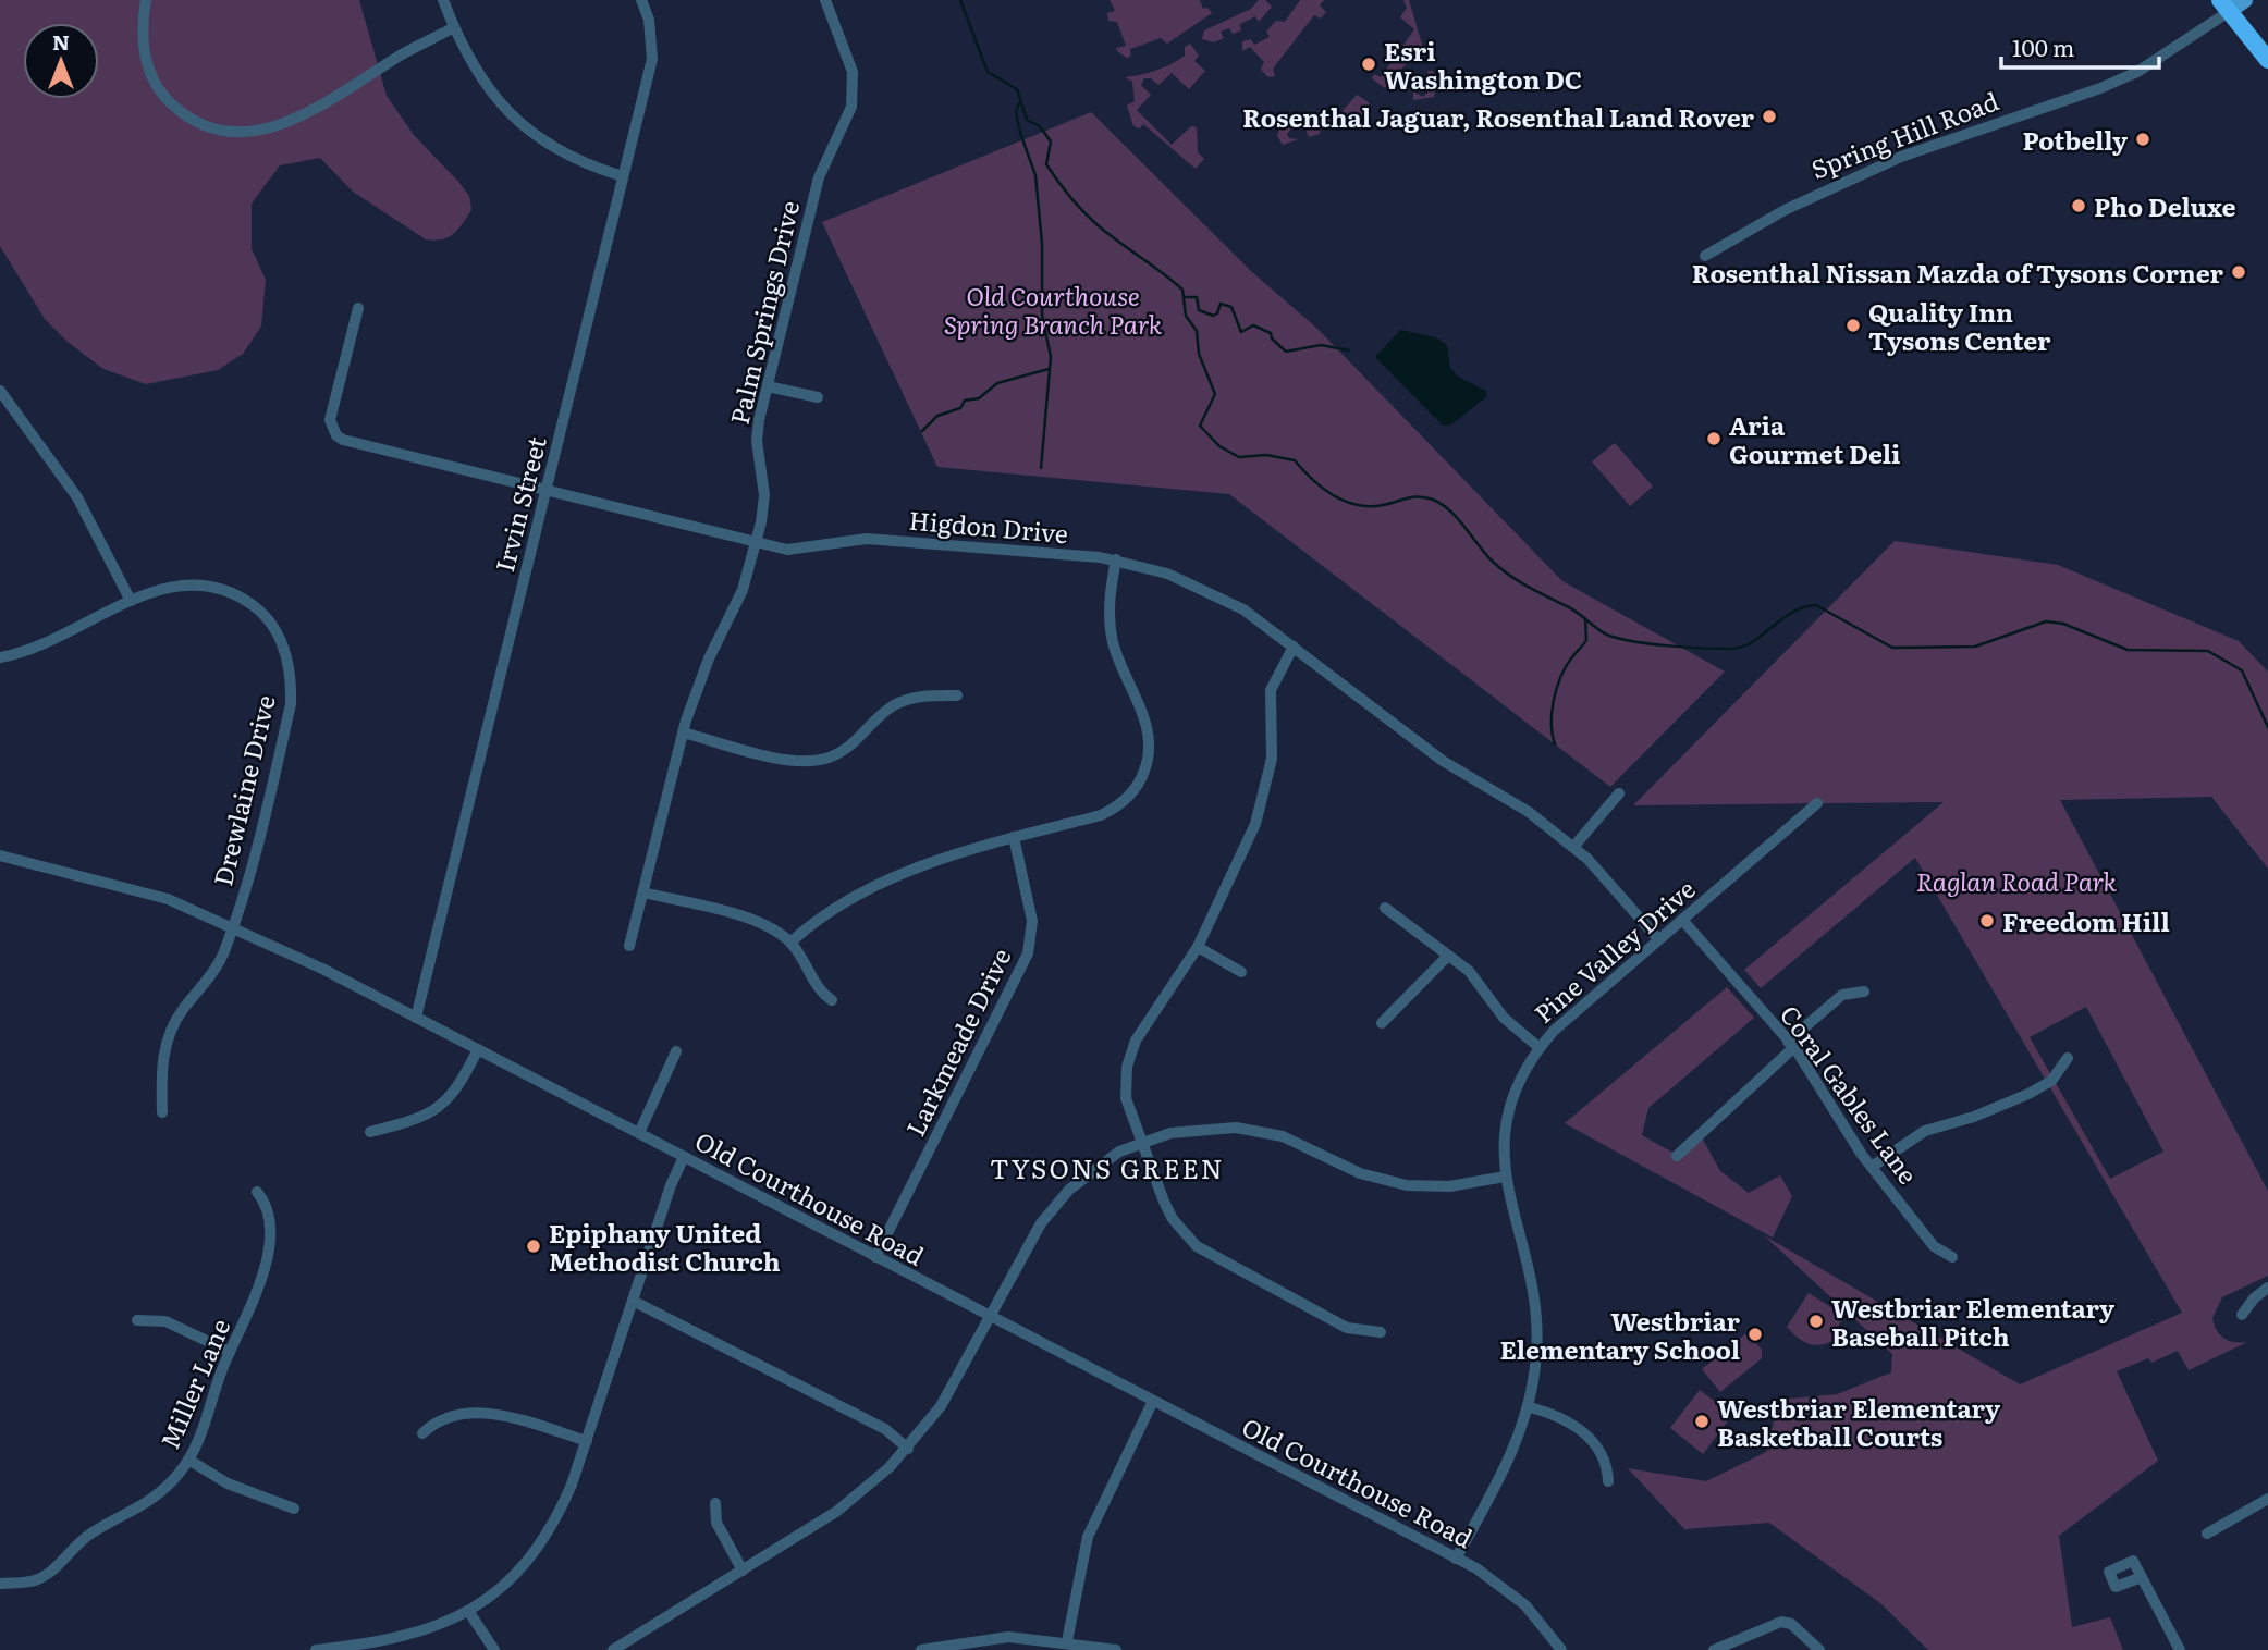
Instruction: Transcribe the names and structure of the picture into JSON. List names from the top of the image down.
{
  "streets": {
    "main road": ["Spring Hill Road"],
    "street": [
      "Palm Springs Drive",
      "Irvin Street",
      "Higdon Drive",
      "Drewlaine Drive",
      "Pine Valley Drive",
      "Larkmeade Drive",
      "Coral Gables Lane",
      "Old Courthouse Road",
      "Miller Lane"
    ]
  },
  "crossings": [
    ["Palm Springs Drive", "Higdon Drive"],
    ["Irvin Street", "Higdon Drive"],
    ["Irvin Street", "Old Courthouse Road"],
    ["Higdon Drive", "Pine Valley Drive"],
    ["Drewlaine Drive", "Old Courthouse Road"],
    ["Pine Valley Drive", "Coral Gables Lane"],
    ["Pine Valley Drive", "Old Courthouse Road"],
    ["Larkmeade Drive", "Old Courthouse Road"]
  ],
  "districts": ["TYSONS GREEN"],
  "parks": ["Old Courthouse Spring Branch Park", "Raglan Road Park"],
  "places": [
    "Esri Washington DC",
    "Rosenthal Jaguar, Rosenthal Land Rover",
    "Potbelly",
    "Pho Deluxe",
    "Rosenthal Nissan Mazda of Tysons Corner",
    "Quality Inn Tysons Center",
    "Aria Gourmet Deli",
    "Freedom Hill",
    "Epiphany United Methodist Church",
    "Westbriar Elementary Baseball Pitch",
    "Westbriar Elementary School",
    "Westbriar Elementary Basketball Courts"
  ],
  "scale_bar": "100 m",
  "north": "top"
}
